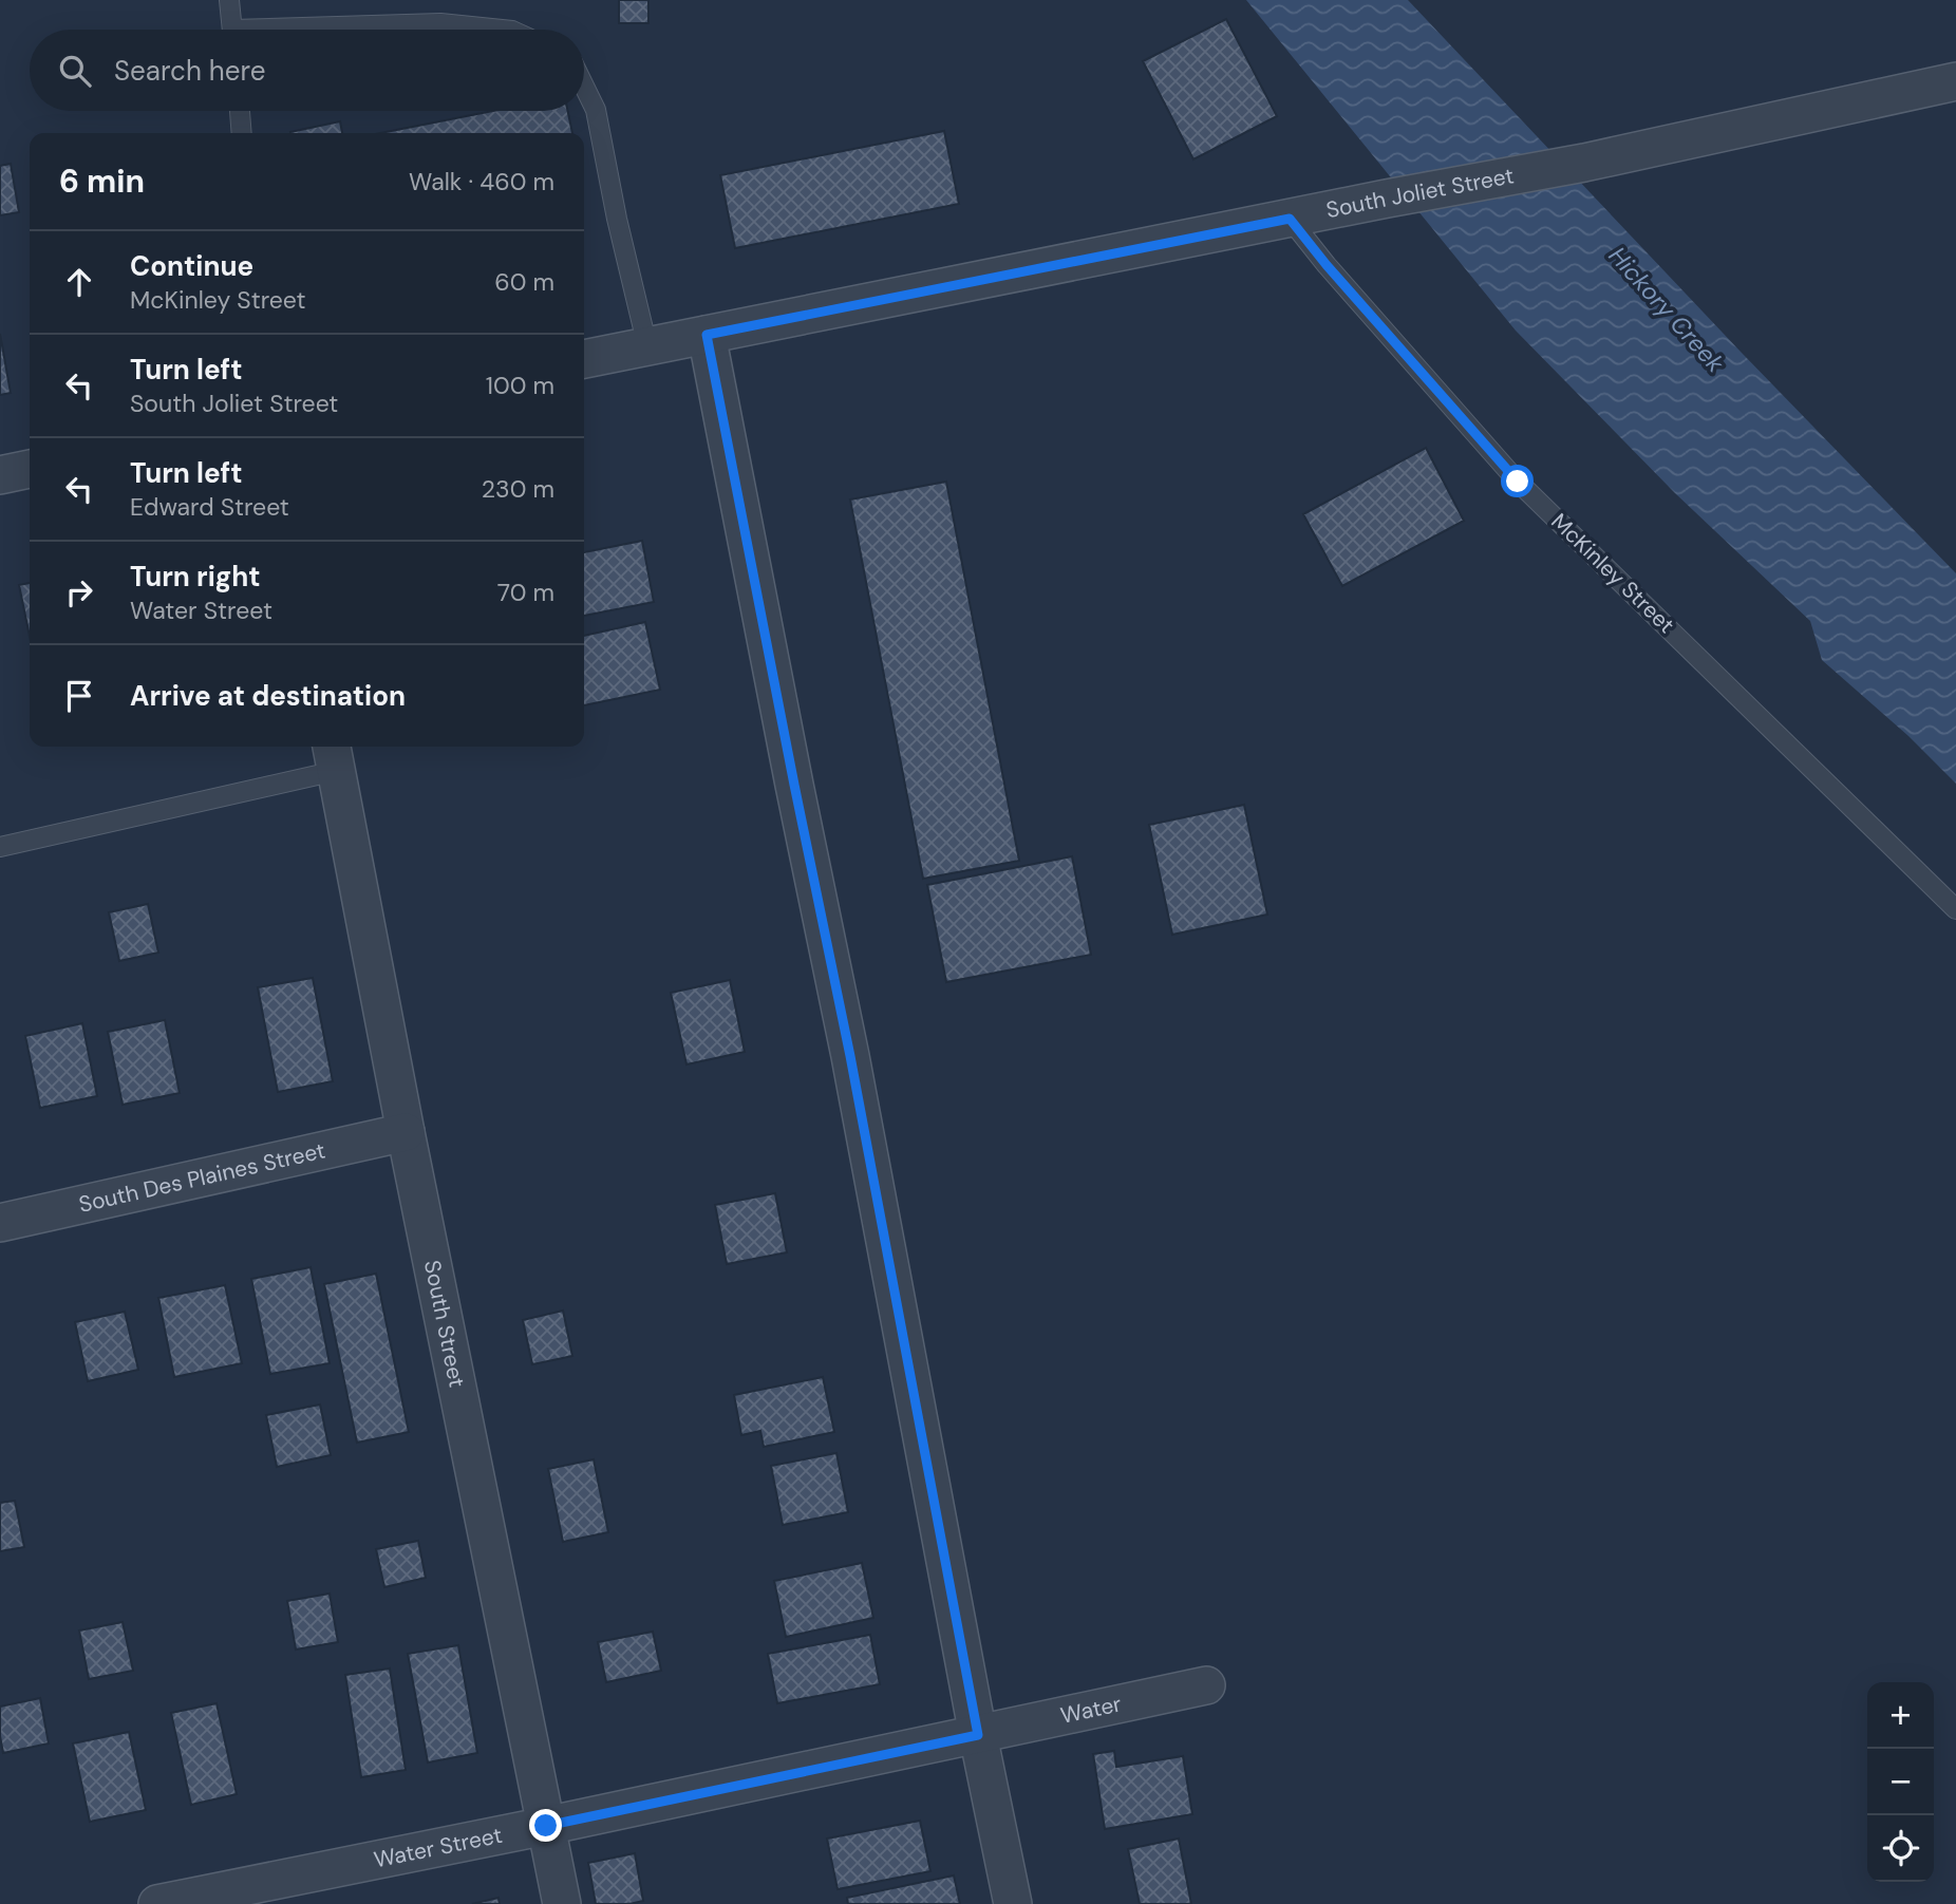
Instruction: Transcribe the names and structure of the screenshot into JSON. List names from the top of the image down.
{
  "streets": {
    "street": [
      "South Joliet Street",
      "South Des Plaines Street",
      "South Street",
      "Water",
      "Water Street"
    ],
    "lane": ["McKinley Street"]
  },
  "crossings": [
    ["South Joliet Street", "McKinley Street"],
    ["South Des Plaines Street", "South Street"],
    ["South Street", "Water Street"],
    ["Water", "Water Street"]
  ],
  "water": ["Hickory Creek"],
  "page": {
    "search": "Search here",
    "heading": ["6 min", "Walk · 460 m"],
    "list": [
      ["Continue", "McKinley Street", "60 m"],
      ["Turn left", "South Joliet Street", "100 m"],
      ["Turn left", "Edward Street", "230 m"],
      ["Turn right", "Water Street", "70 m"],
      "Arrive at destination"
    ],
    "map_buttons": ["+", "−"]
  }
}
